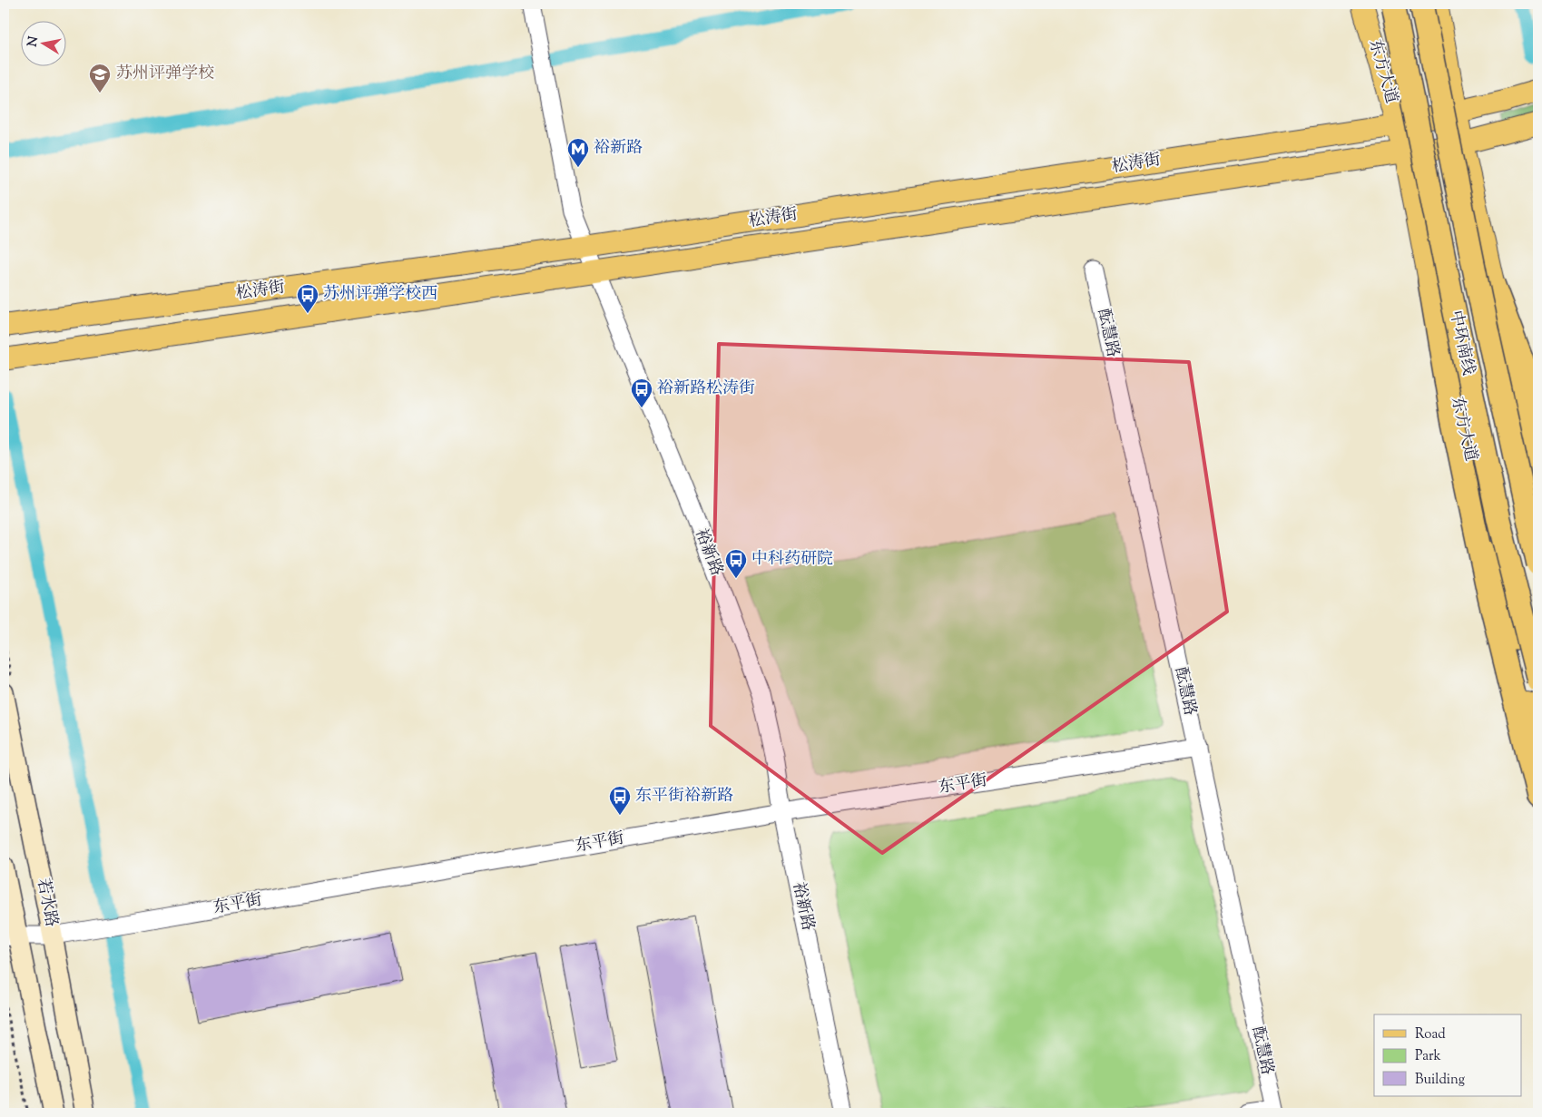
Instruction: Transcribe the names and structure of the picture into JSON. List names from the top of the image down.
{
  "streets": {
    "highway": ["中环南线"],
    "main road": ["东方大道", "松涛街", "若水路"],
    "street": ["酝慧路", "裕新路", "东平街"]
  },
  "crossings": [
    ["东方大道", "松涛街"],
    ["松涛街", "裕新路"],
    ["酝慧路", "东平街"],
    ["裕新路", "东平街"],
    ["东平街", "若水路"]
  ],
  "places": {
    "school or university": ["苏州评弹学校"],
    "metro station": ["裕新路"],
    "bus stop": [
      "苏州评弹学校西",
      "裕新路松涛街",
      "中科药研院",
      "东平街裕新路"
    ]
  },
  "legend": ["Road", "Park", "Building"],
  "north": "left"
}
